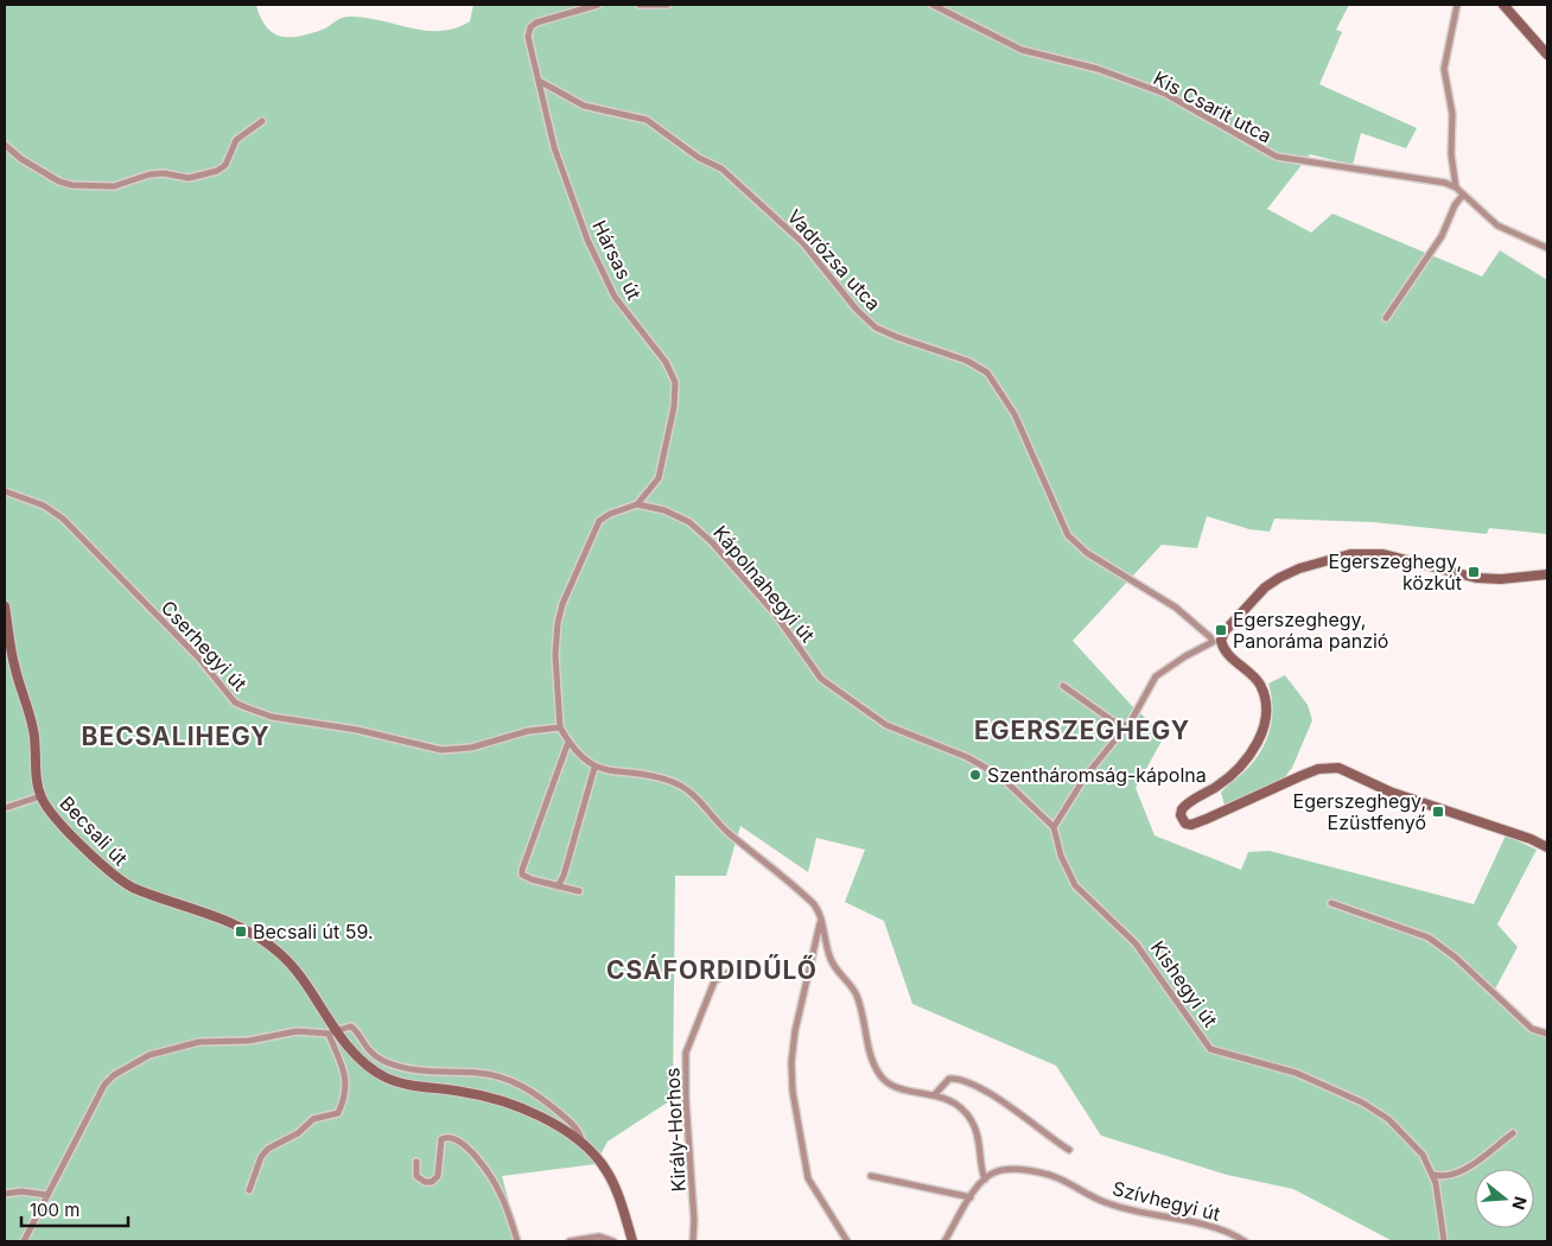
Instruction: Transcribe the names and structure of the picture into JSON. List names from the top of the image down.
{
  "streets": {
    "street": [
      "Kis Csarit utca",
      "Hársas út",
      "Vadrózsa utca",
      "Kápolnahegyi út",
      "Cserhegyi út",
      "Becsali út",
      "Kishegyi út",
      "Király-Horhos",
      "Szívhegyi út"
    ]
  },
  "crossings": [
    ["Hársas út", "Vadrózsa utca"],
    ["Hársas út", "Kápolnahegyi út"],
    ["Kápolnahegyi út", "Kishegyi út"]
  ],
  "districts": ["EGERSZEGHEGY", "BECSALIHEGY", "CSÁFORDIDŰLŐ"],
  "places": {
    "transit": [
      "Egerszeghegy, közkút",
      "Egerszeghegy, Panoráma panzió",
      "Egerszeghegy, Ezüstfenyő",
      "Becsali út 59."
    ],
    "other": ["Szentháromság-kápolna"]
  },
  "scale_bar": "100 m",
  "north": "right"
}
